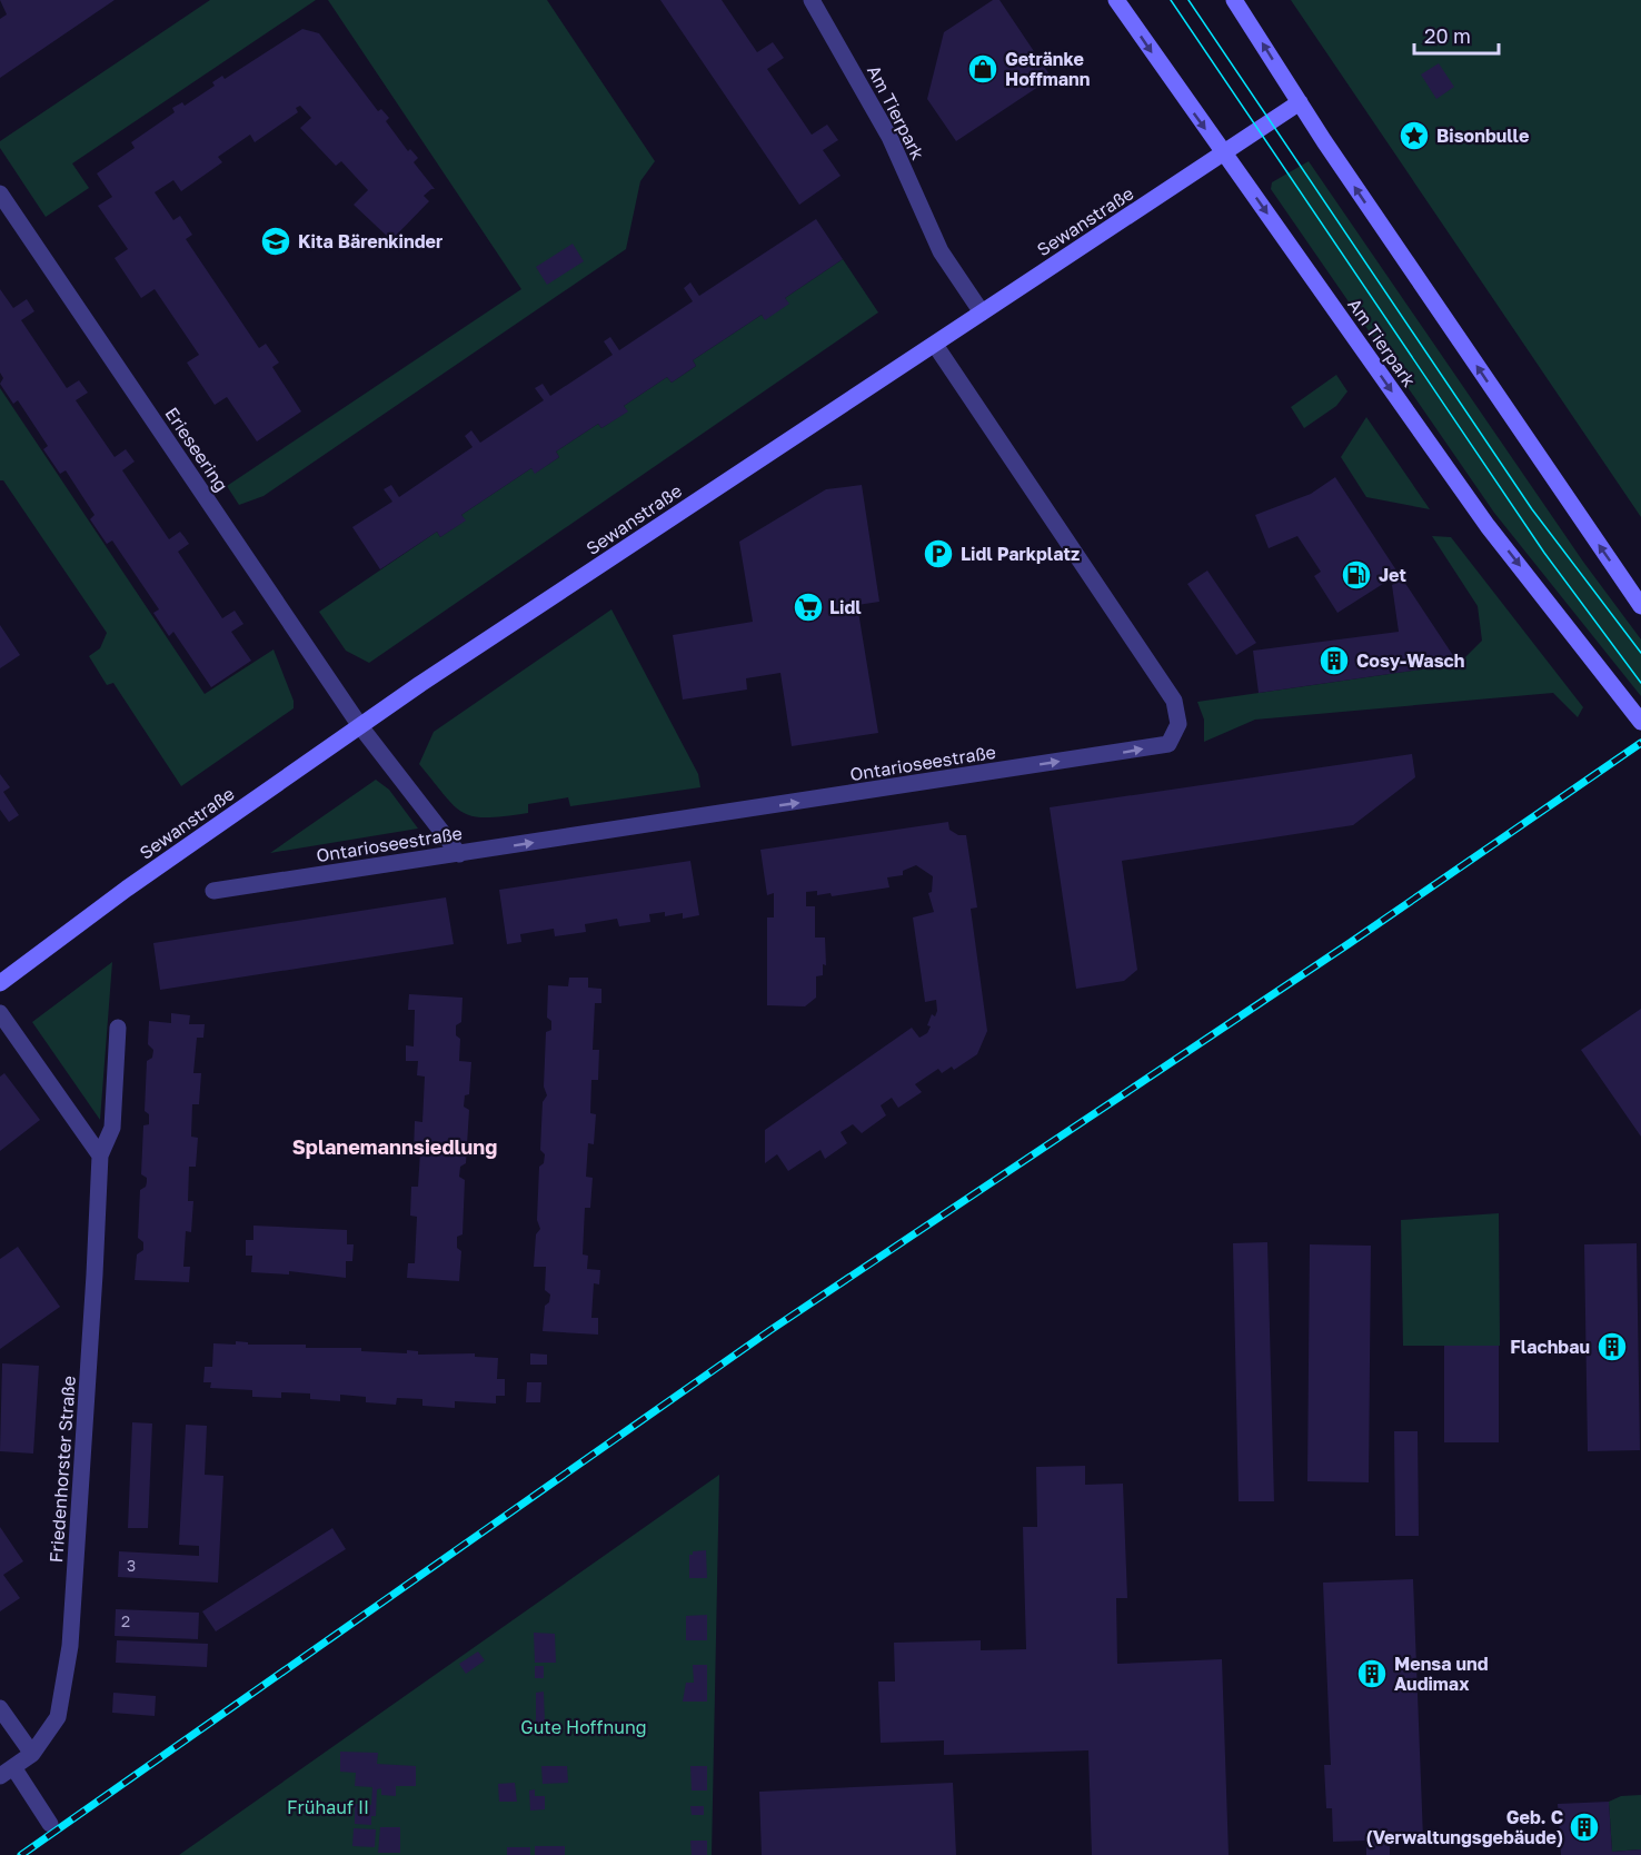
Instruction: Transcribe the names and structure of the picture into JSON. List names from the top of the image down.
{
  "streets": {
    "main road": ["Am Tierpark", "Sewanstraße"],
    "street": ["Erieseering", "Ontarioseestraße", "Friedenhorster Straße"]
  },
  "crossings": [
    ["Am Tierpark", "Sewanstraße"],
    ["Sewanstraße", "Erieseering"],
    ["Sewanstraße", "Ontarioseestraße"],
    ["Erieseering", "Ontarioseestraße"]
  ],
  "districts": ["Splanemannsiedlung"],
  "parks": ["Gute Hoffnung", "Frühauf II"],
  "places": {
    "shop": ["Getränke Hoffmann"],
    "place": ["Bisonbulle"],
    "school or university": ["Kita Bärenkinder"],
    "parking": ["Lidl Parkplatz"],
    "fuel station": ["Jet"],
    "supermarket": ["Lidl"],
    "building": [
      "Cosy-Wasch",
      "Flachbau",
      "Mensa und Audimax",
      "Geb. C (Verwaltungsgebäude)"
    ]
  },
  "house_numbers": ["3", "2"],
  "scale_bar": "20 m"
}
